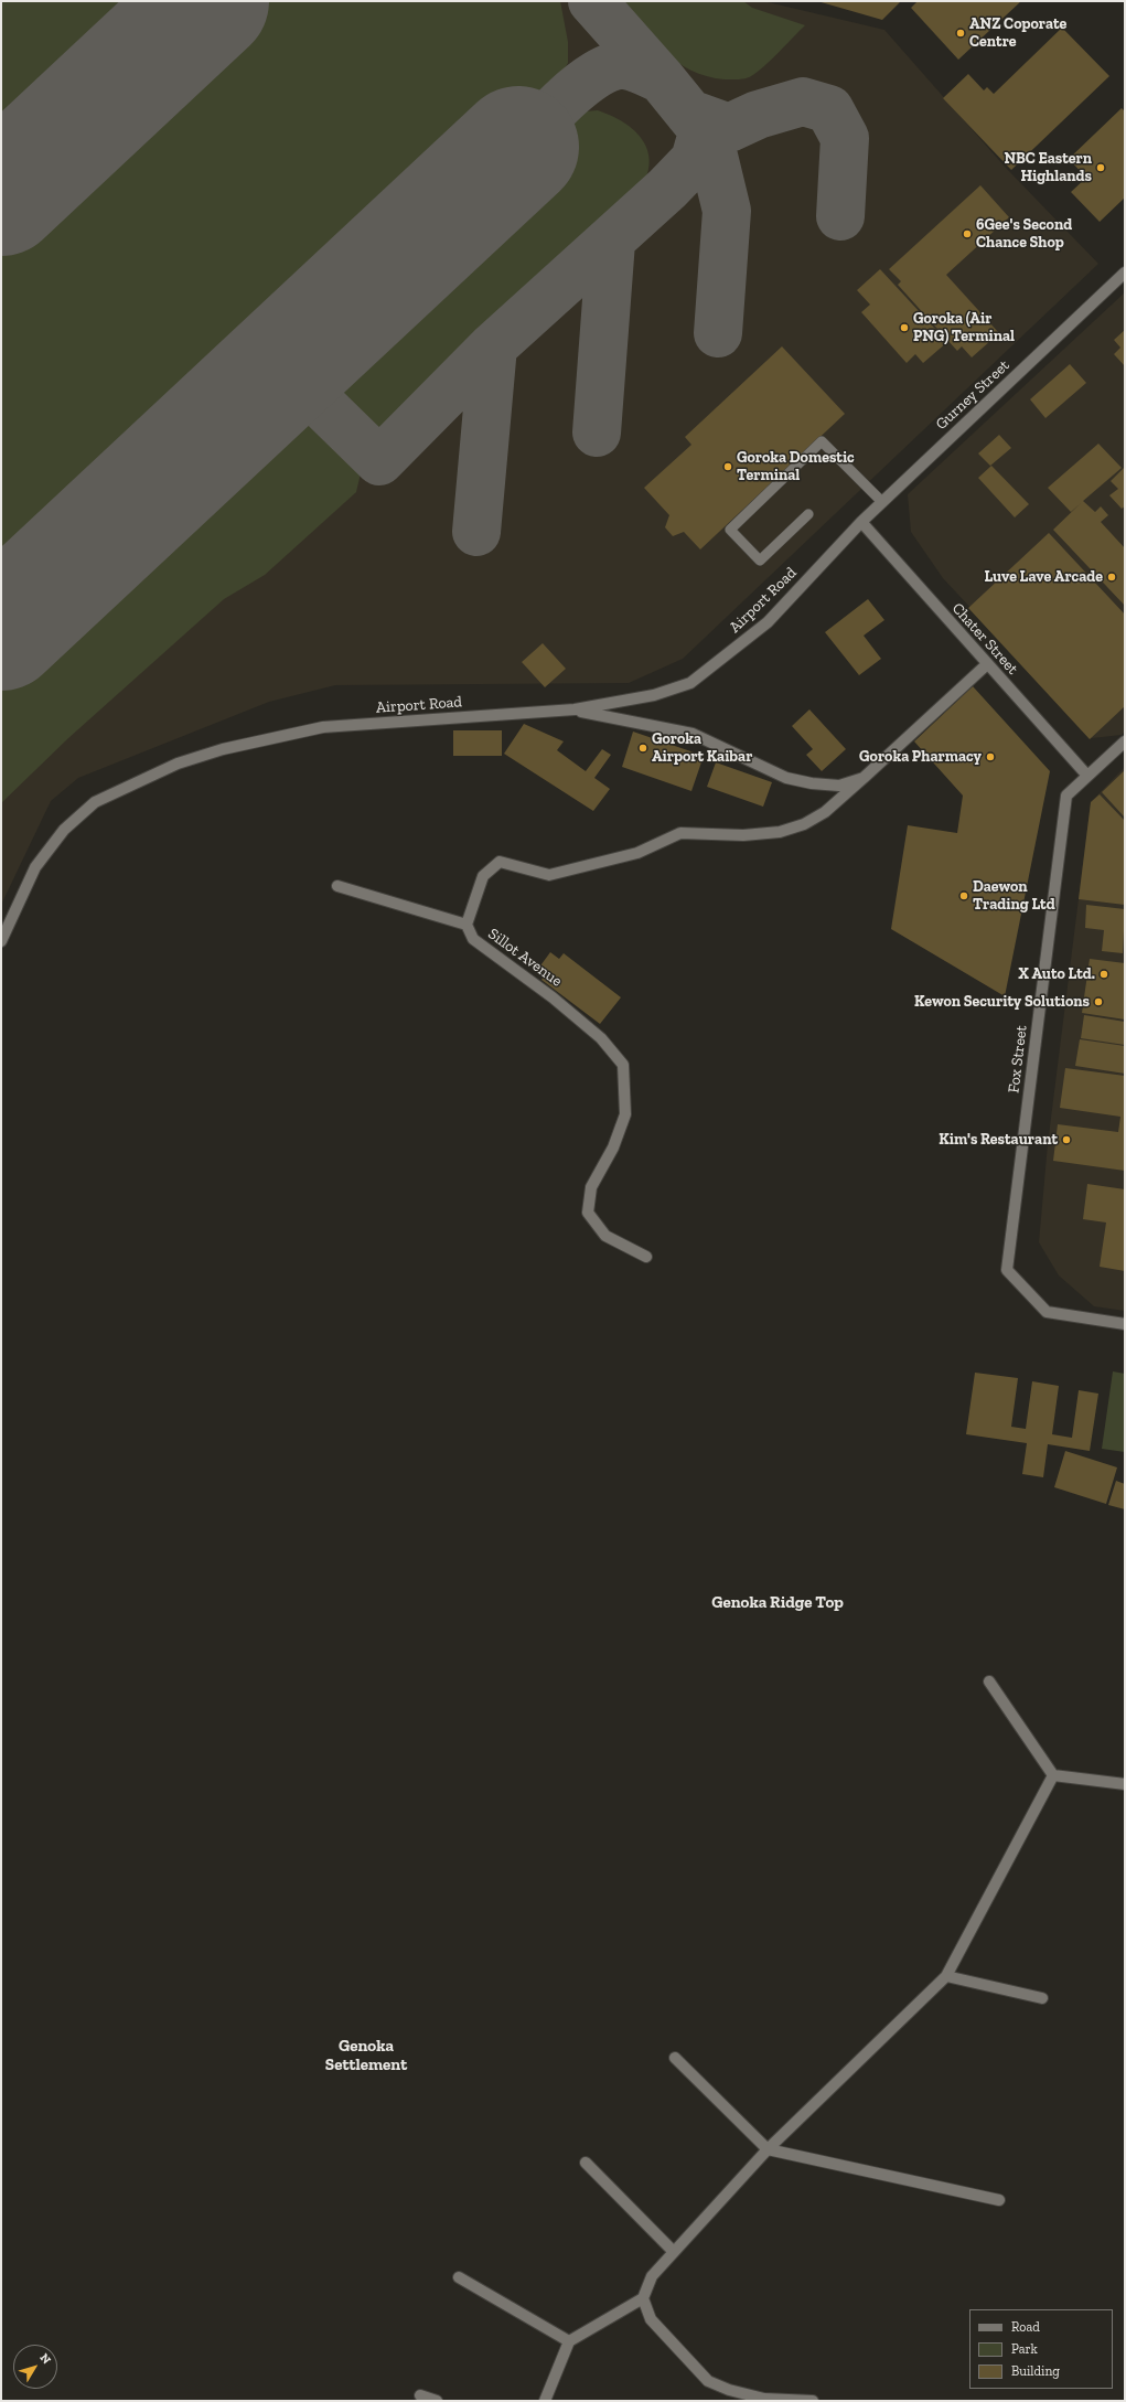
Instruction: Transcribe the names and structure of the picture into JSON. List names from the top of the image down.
{
  "streets": {
    "street": [
      "Gurney Street",
      "Airport Road",
      "Chater Street",
      "Sillot Avenue",
      "Fox Street"
    ]
  },
  "crossings": [
    ["Gurney Street", "Airport Road"],
    ["Gurney Street", "Chater Street"],
    ["Airport Road", "Chater Street"],
    ["Chater Street", "Fox Street"]
  ],
  "districts": ["Genoka Ridge Top", "Genoka Settlement"],
  "places": [
    "ANZ Coporate Centre",
    "NBC Eastern Highlands",
    "6Gee's Second Chance Shop",
    "Goroka (Air PNG) Terminal",
    "Goroka Domestic Terminal",
    "Luve Lave Arcade",
    "Goroka Airport Kaibar",
    "Goroka Pharmacy",
    "Daewon Trading Ltd",
    "X Auto Ltd.",
    "Kewon Security Solutions",
    "Kim's Restaurant"
  ],
  "legend": ["Road", "Park", "Building"],
  "north": "top right"
}
